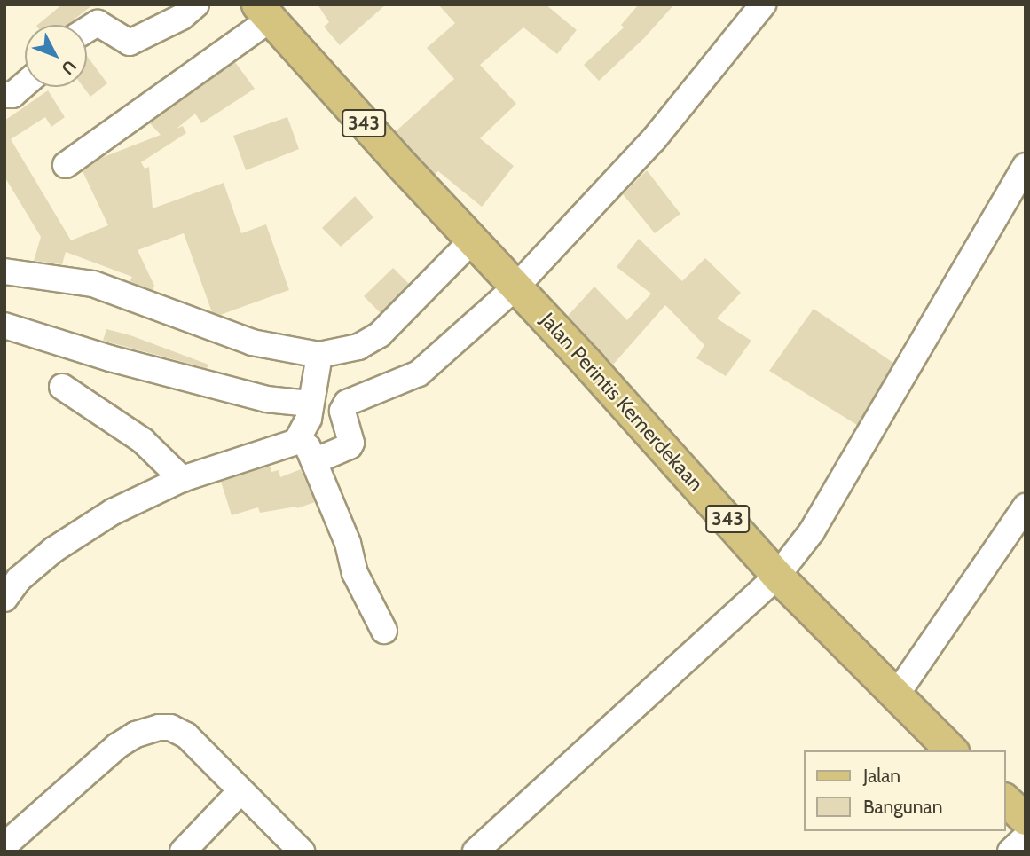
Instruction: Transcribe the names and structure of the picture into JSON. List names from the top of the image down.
{
  "streets": {
    "main road": ["343", "Jalan Perintis Kemerdekaan"]
  },
  "crossings": [
    ["343", "Jalan Perintis Kemerdekaan"]
  ],
  "legend": ["Jalan", "Bangunan"],
  "north": "bottom right"
}
